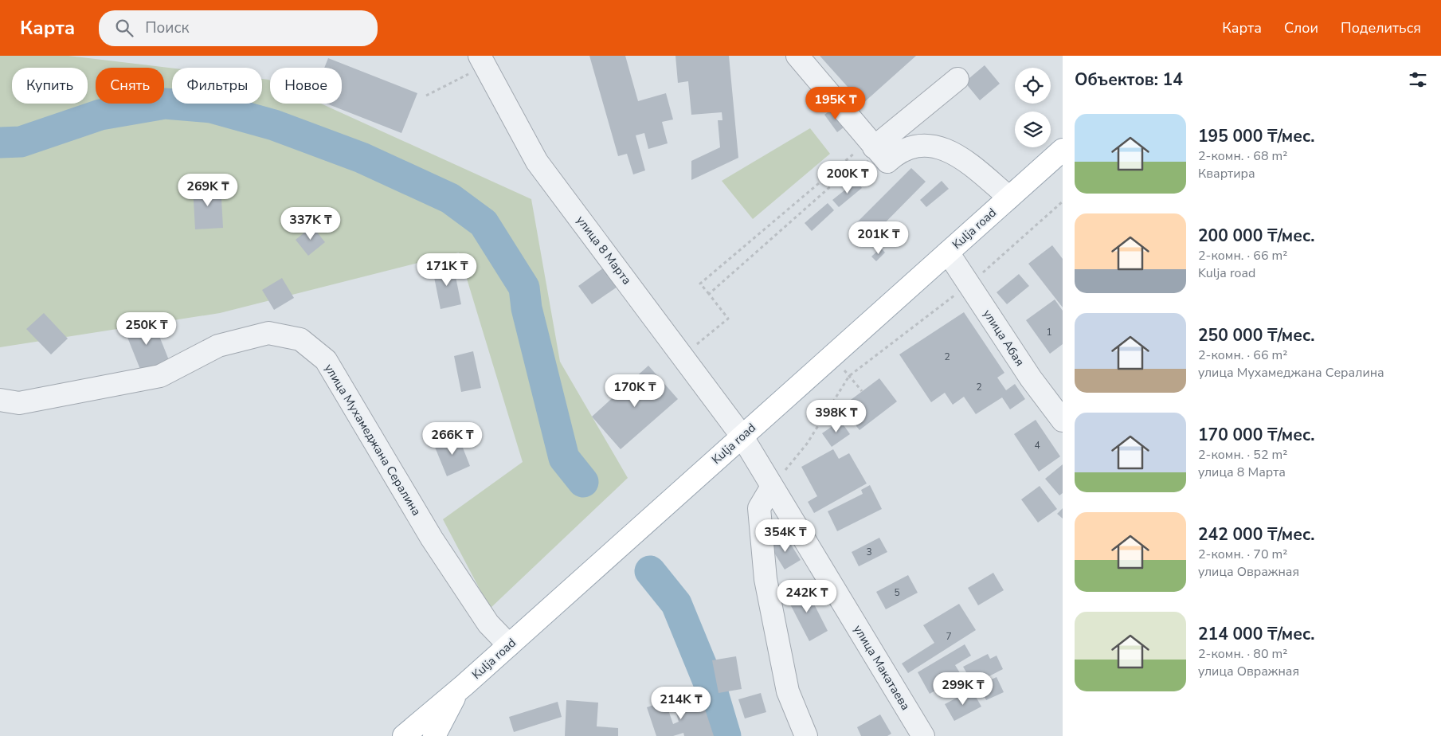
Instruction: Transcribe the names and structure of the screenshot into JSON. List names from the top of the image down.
{
  "streets": {
    "main road": ["Kulja road"],
    "street": [
      "улица 8 Марта",
      "улица Абая",
      "улица Мухамеджана Сералина",
      "улица Макатаева"
    ]
  },
  "crossings": [
    ["Kulja road", "улица 8 Марта"],
    ["Kulja road", "улица Абая"],
    ["Kulja road", "улица Мухамеджана Сералина"],
    ["Kulja road", "улица Макатаева"],
    ["улица 8 Марта", "улица Макатаева"]
  ],
  "house_numbers": [
    "1",
    "2",
    "2",
    "4",
    "3",
    "5",
    "7"
  ],
  "page": {
    "header": "Карта",
    "search": "Поиск",
    "nav": ["Карта", "Слои", "Поделиться"],
    "heading": "Объектов: 14",
    "chip": [
      "Купить",
      "Снять",
      "Фильтры",
      "Новое"
    ],
    "price": [
      "195K ₸",
      "200K ₸",
      "269K ₸",
      "337K ₸",
      "201K ₸",
      "171K ₸",
      "250K ₸",
      "170K ₸",
      "398K ₸",
      "266K ₸",
      "354K ₸",
      "242K ₸",
      "299K ₸",
      "214K ₸"
    ],
    "list": [
      {
        "name": "195 000 ₸/мес.",
        "note": "2-комн. · 68 m² · Квартира"
      },
      {
        "name": "200 000 ₸/мес.",
        "note": "2-комн. · 66 m² · Kulja road"
      },
      {
        "name": "250 000 ₸/мес.",
        "note": "2-комн. · 66 m² · улица Мухамеджана Сералина"
      },
      {
        "name": "170 000 ₸/мес.",
        "note": "2-комн. · 52 m² · улица 8 Марта"
      },
      {
        "name": "242 000 ₸/мес.",
        "note": "2-комн. · 70 m² · улица Овражная"
      },
      {
        "name": "214 000 ₸/мес.",
        "note": "2-комн. · 80 m² · улица Овражная"
      }
    ]
  }
}
